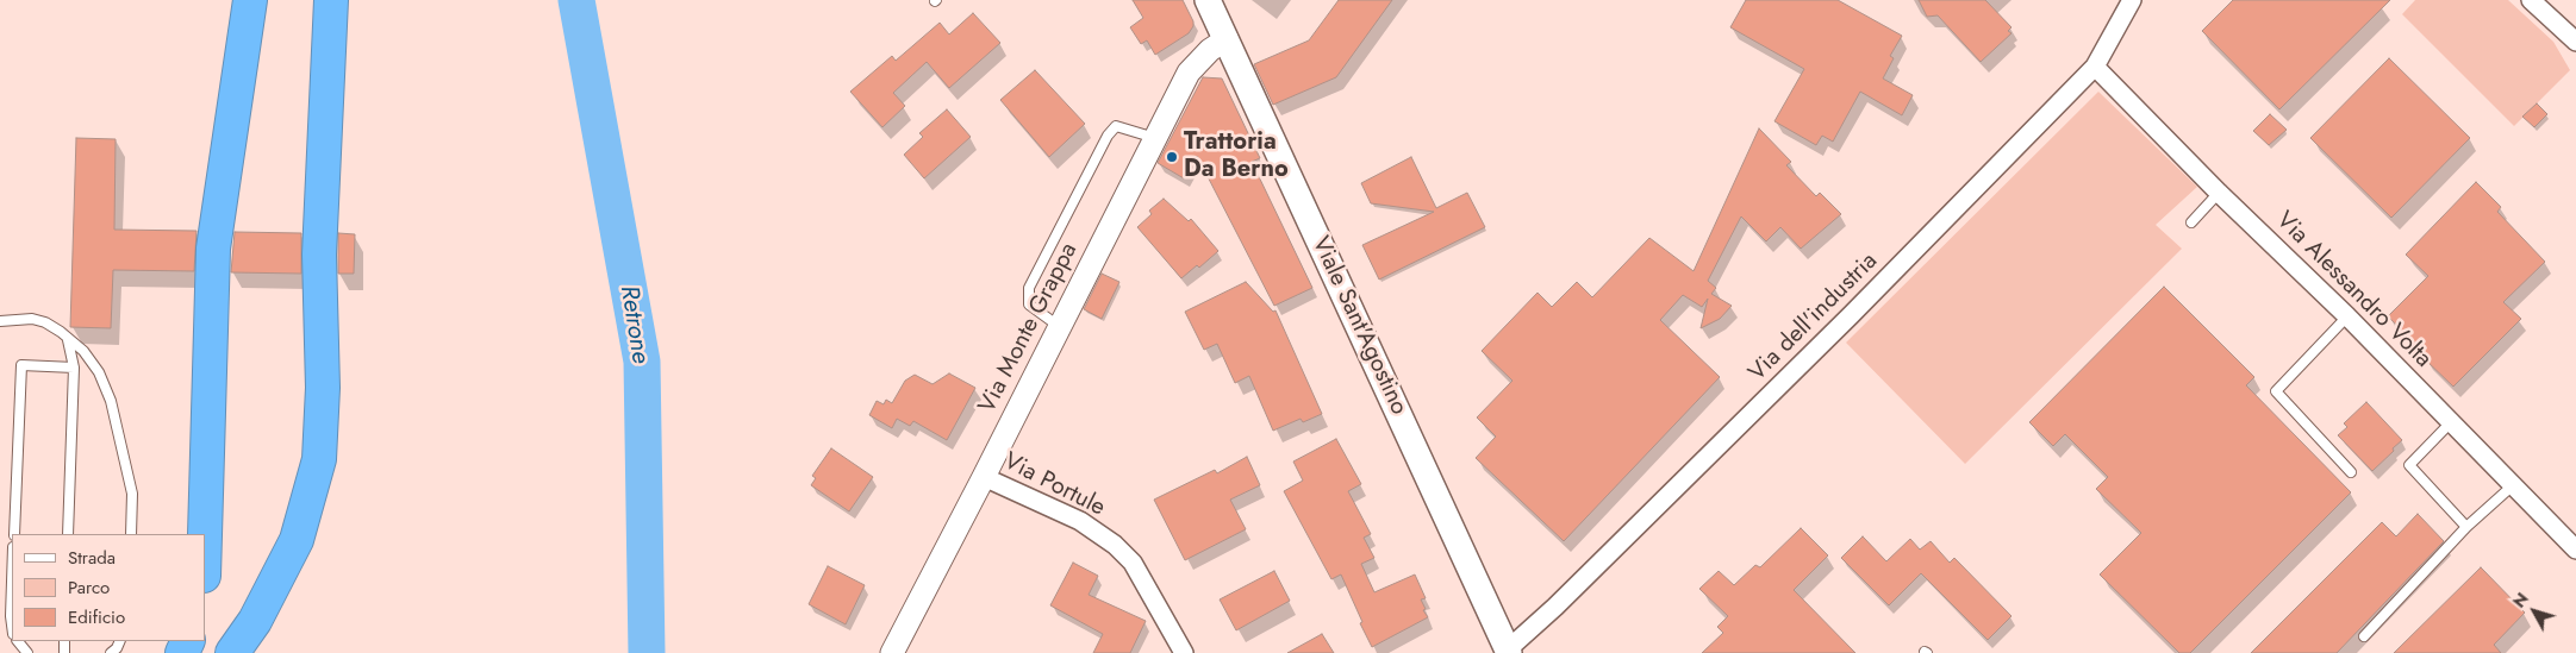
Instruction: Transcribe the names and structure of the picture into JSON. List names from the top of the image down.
{
  "streets": {
    "main road": ["Viale Sant'Agostino"],
    "street": [
      "Via Alessandro Volta",
      "Via dell'industria",
      "Via Monte Grappa",
      "Via Portule"
    ]
  },
  "crossings": [
    ["Via Alessandro Volta", "Via dell'industria"],
    ["Via dell'industria", "Viale Sant'Agostino"],
    ["Viale Sant'Agostino", "Via Monte Grappa"],
    ["Via Monte Grappa", "Via Portule"]
  ],
  "water": ["Retrone"],
  "places": ["Trattoria Da Berno"],
  "legend": ["Strada", "Parco", "Edificio"],
  "north": "top left"
}
